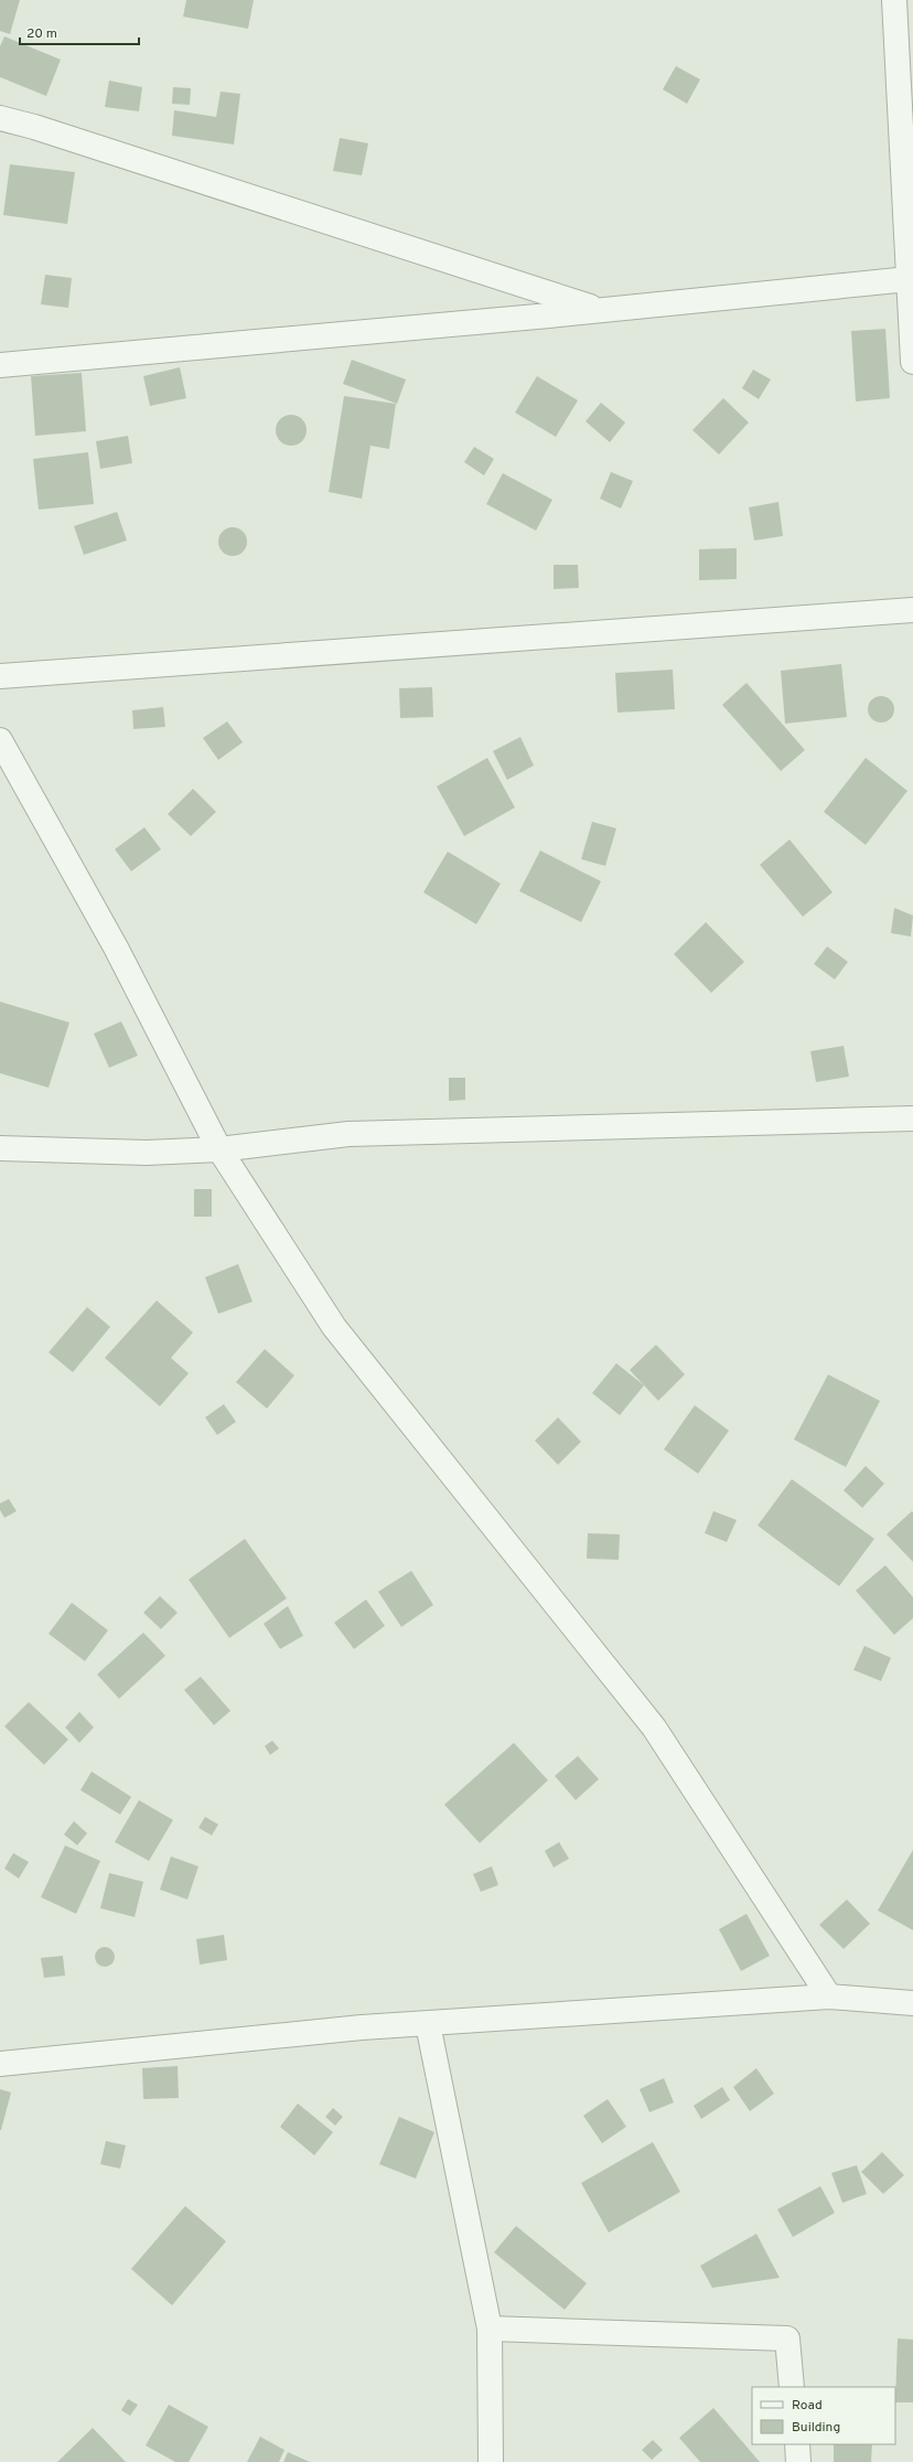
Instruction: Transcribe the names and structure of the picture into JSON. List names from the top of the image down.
{
  "legend": ["Road", "Building"],
  "scale_bar": "20 m"
}
